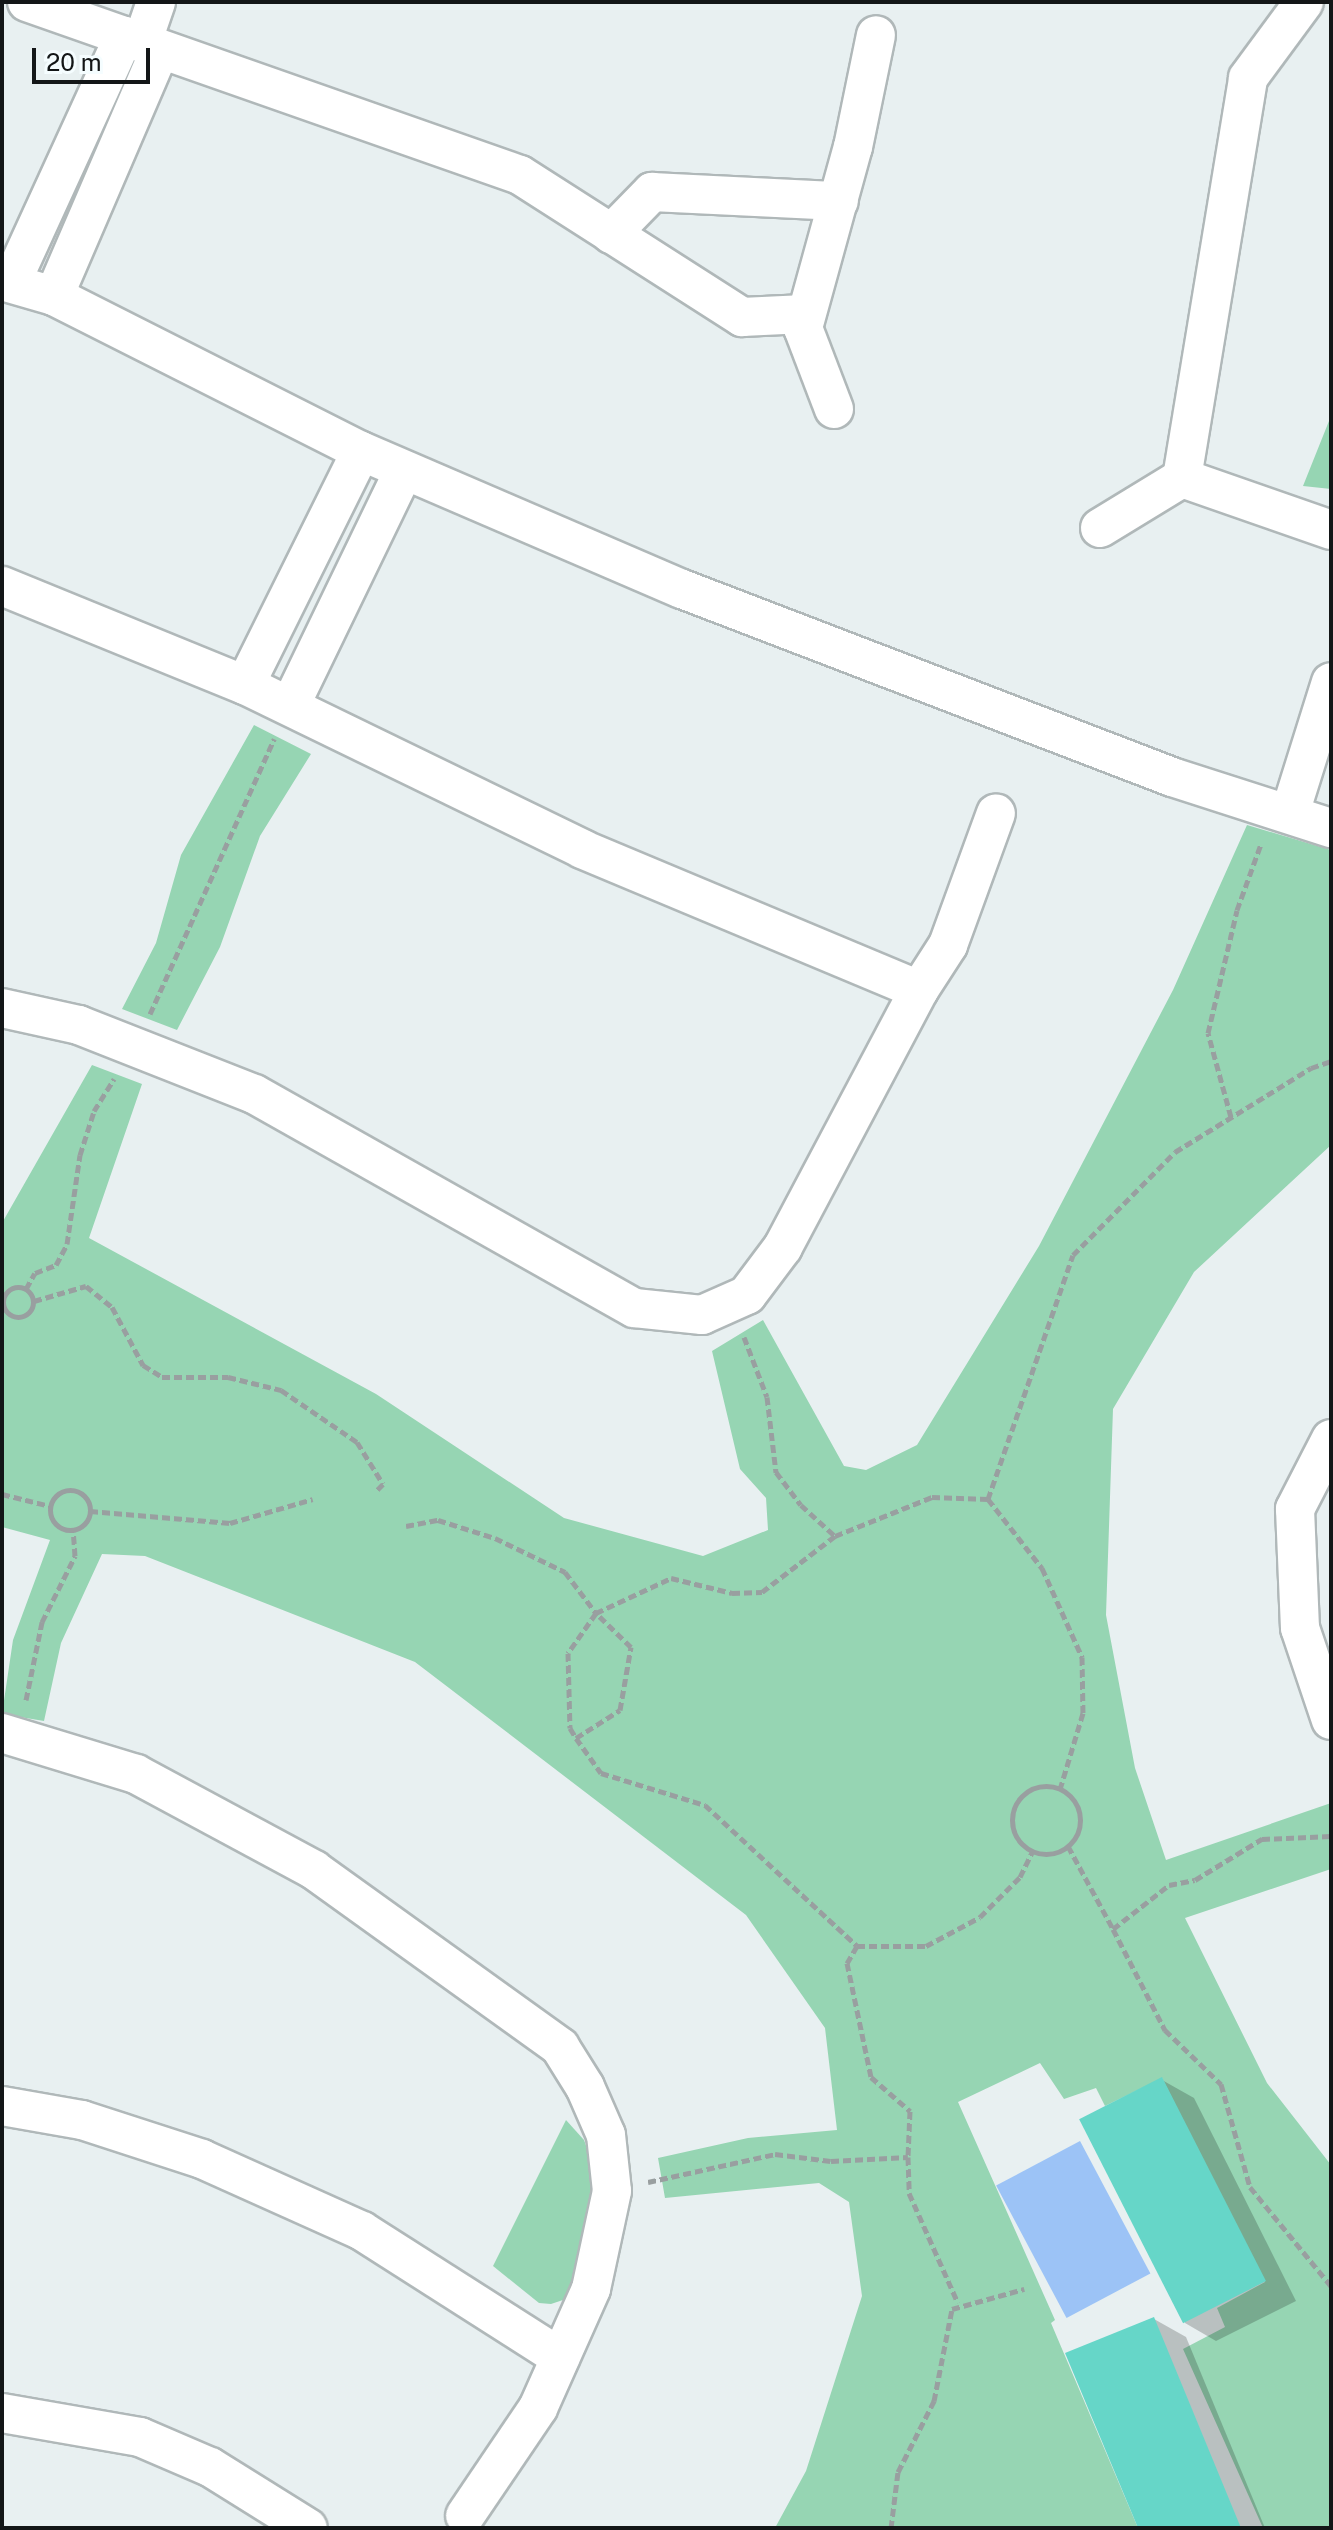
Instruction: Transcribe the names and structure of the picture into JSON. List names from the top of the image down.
{
  "scale_bar": "20 m"
}
